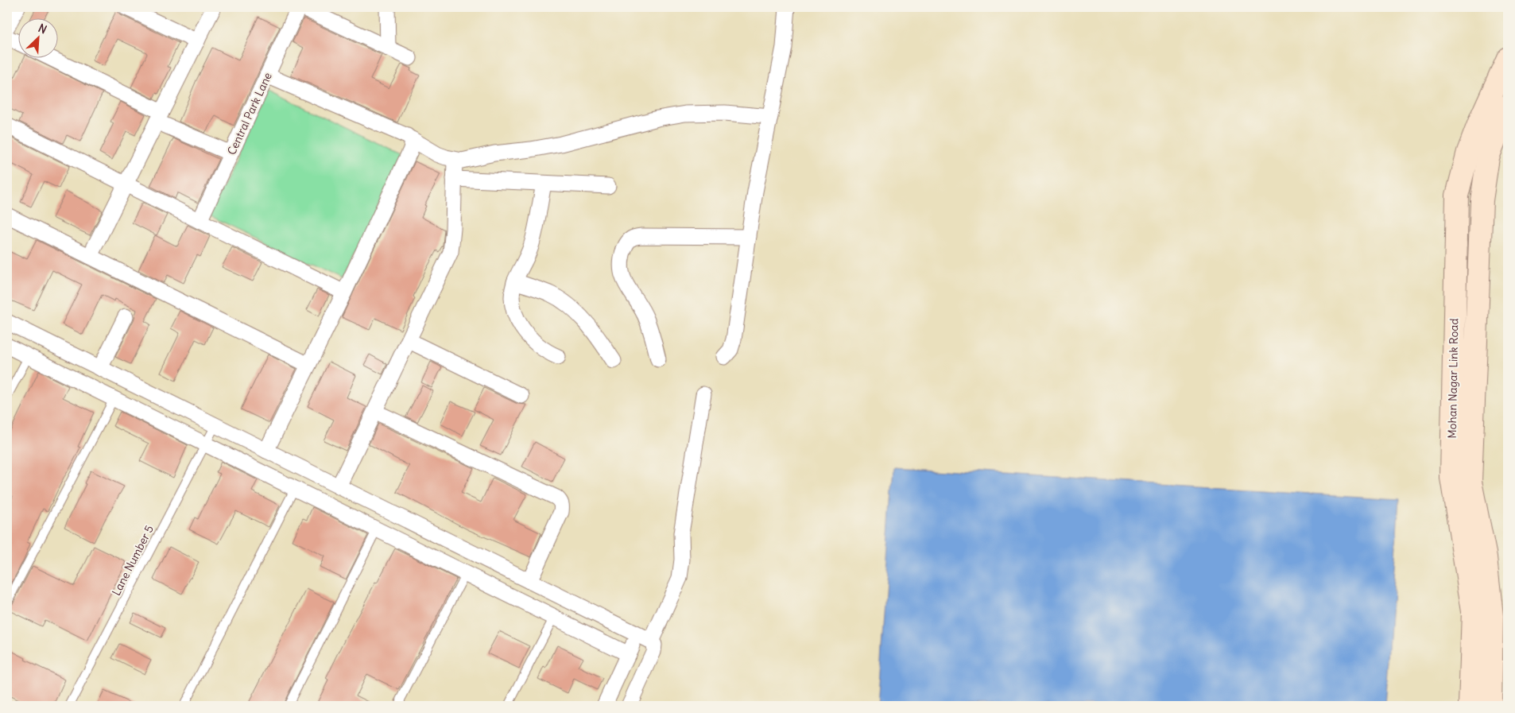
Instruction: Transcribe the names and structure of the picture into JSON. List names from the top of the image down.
{
  "streets": {
    "main road": ["Mohan Nagar Link Road"],
    "street": ["Central Park Lane"],
    "lane": ["Lane Number 5"]
  },
  "north": "top right"
}
